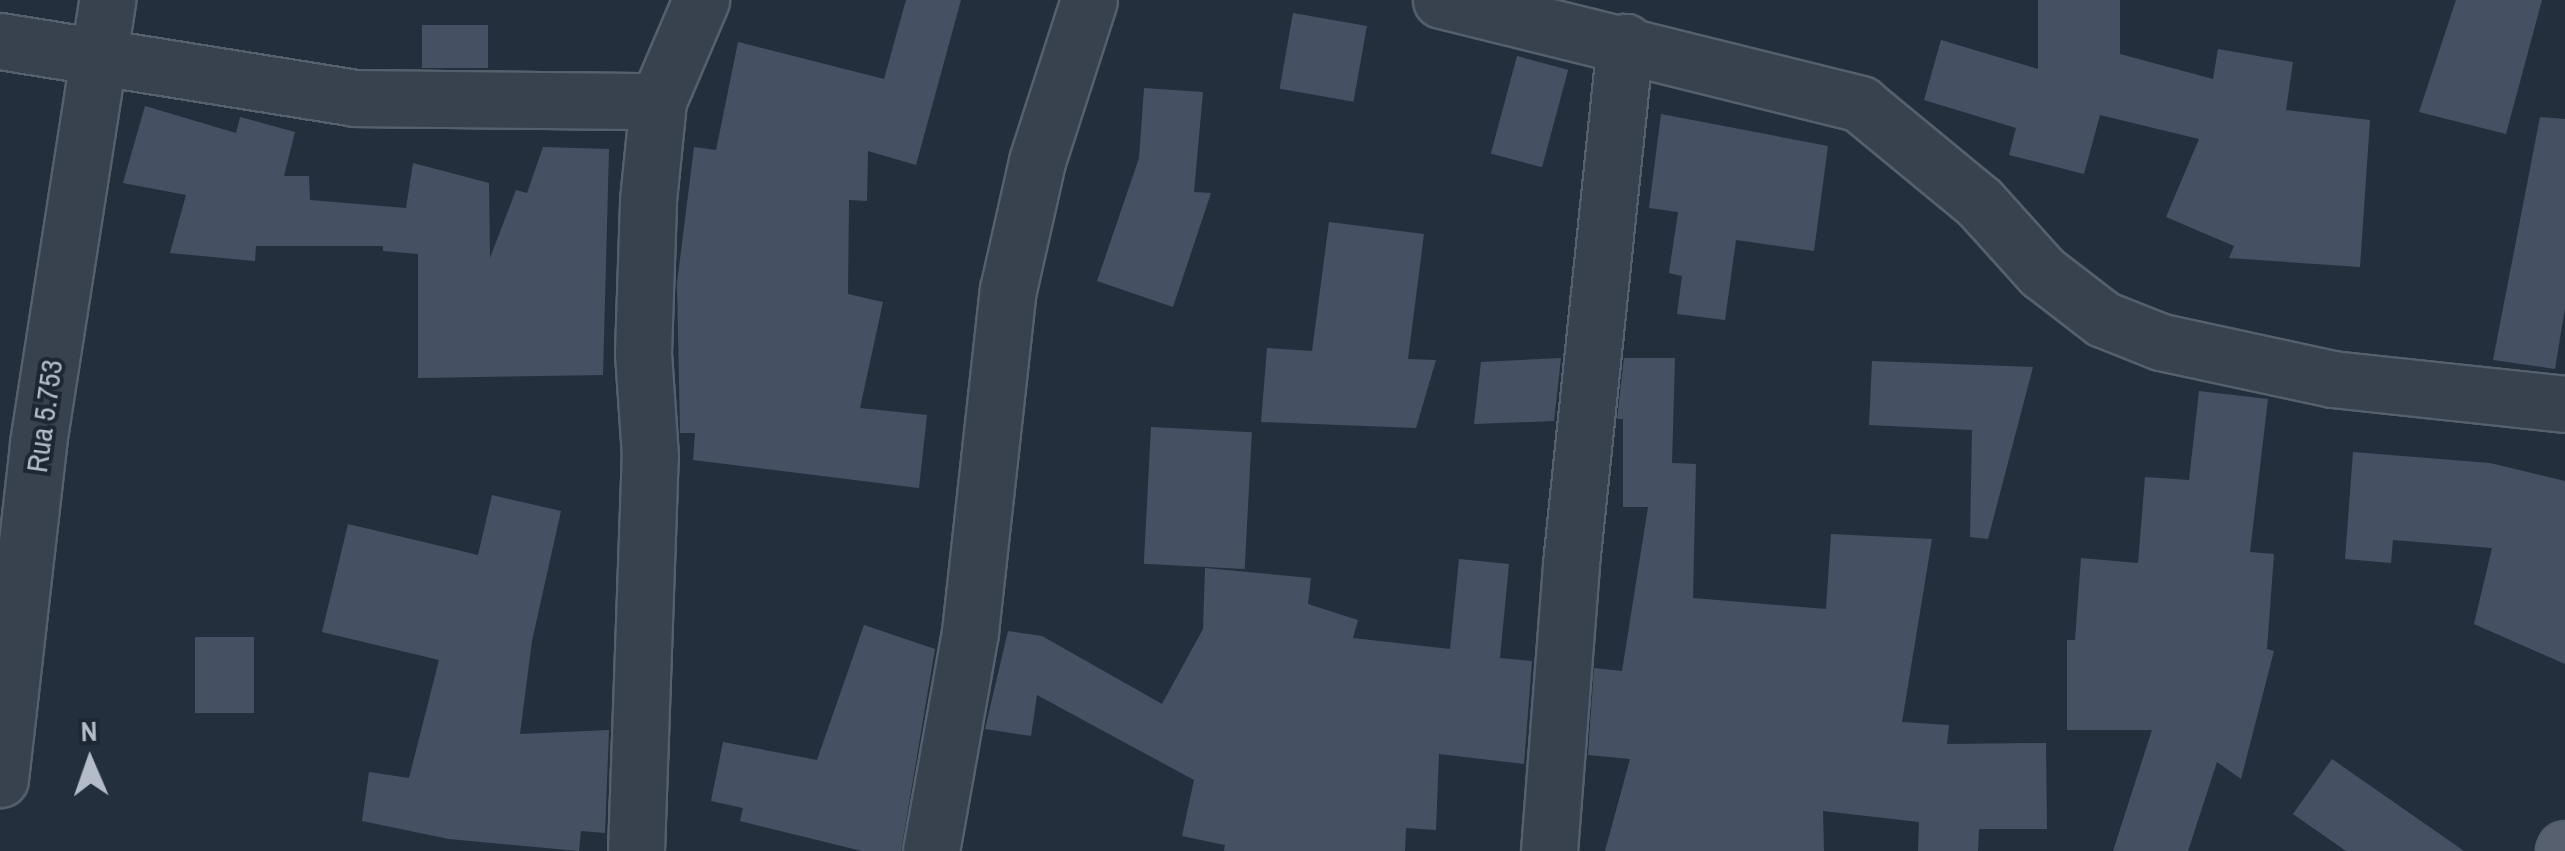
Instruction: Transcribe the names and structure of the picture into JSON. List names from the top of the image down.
{
  "streets": {
    "street": ["Rua 5.753"]
  },
  "north": "top"
}
